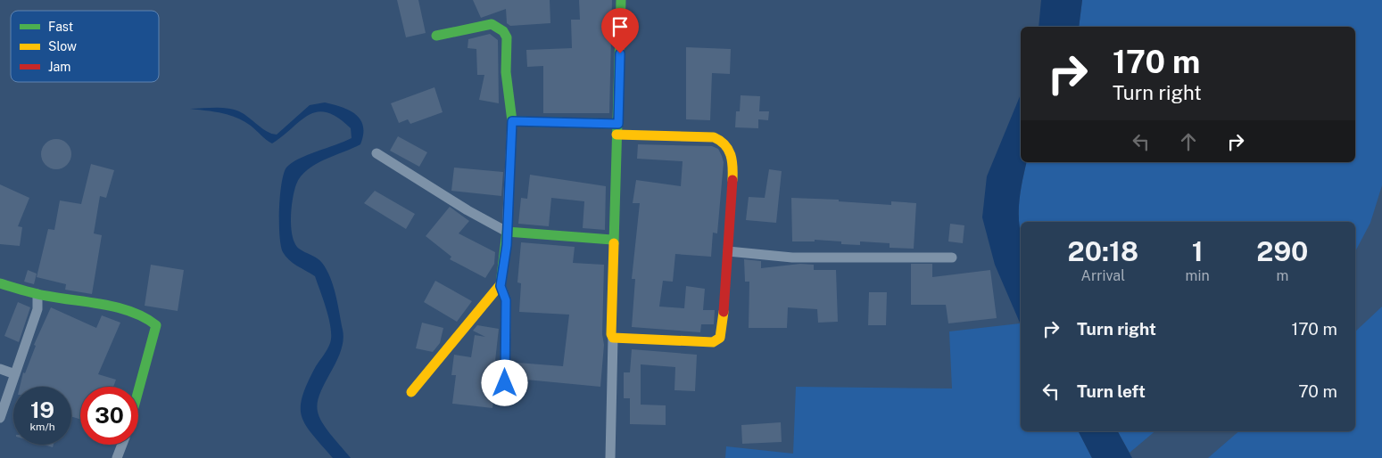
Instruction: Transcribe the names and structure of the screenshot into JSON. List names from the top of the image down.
{
  "legend": ["Fast", "Slow", "Jam"],
  "page": {
    "turn": ["170 m", "Turn right"],
    "eta": [
      "20:18",
      "Arrival",
      "1",
      "min",
      "290",
      "m"
    ],
    "list": [
      {
        "name": "Turn right",
        "value": "170 m"
      },
      {
        "name": "Turn left",
        "value": "70 m"
      }
    ],
    "speed": "19 km/h",
    "limit": "30"
  }
}
